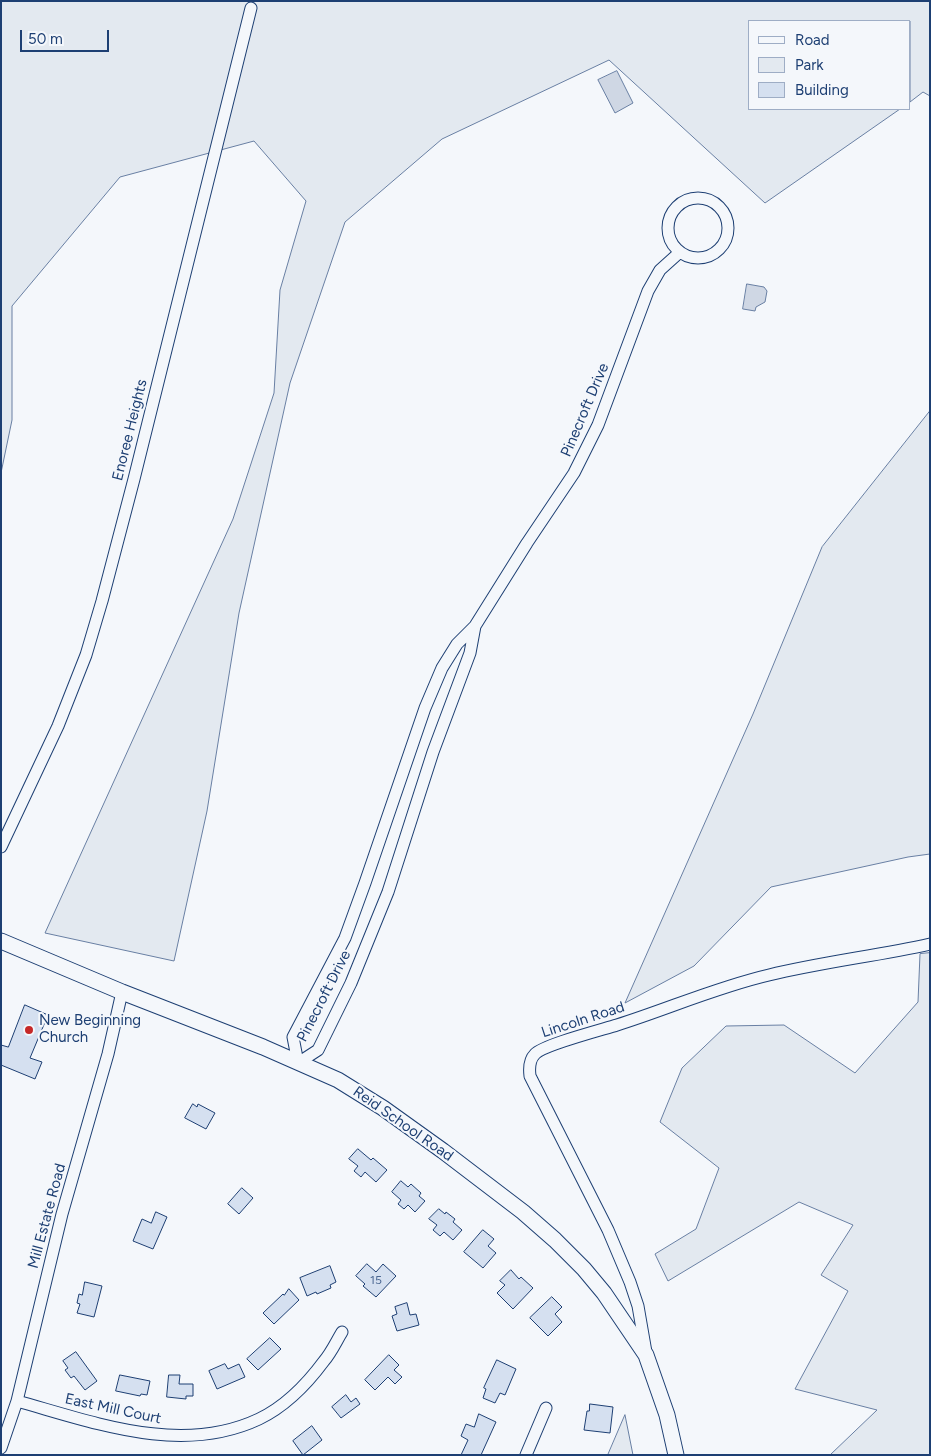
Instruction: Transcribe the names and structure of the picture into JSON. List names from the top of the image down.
{
  "streets": {
    "street": [
      "Pinecroft Drive",
      "Enoree Heights",
      "Lincoln Road",
      "Reid School Road",
      "Mill Estate Road",
      "East Mill Court"
    ]
  },
  "crossings": [
    ["Pinecroft Drive", "Reid School Road"],
    ["Lincoln Road", "Reid School Road"],
    ["Reid School Road", "Mill Estate Road"],
    ["Mill Estate Road", "East Mill Court"]
  ],
  "places": ["New Beginning Church"],
  "house_numbers": ["15"],
  "legend": ["Road", "Park", "Building"],
  "scale_bar": "50 m"
}
